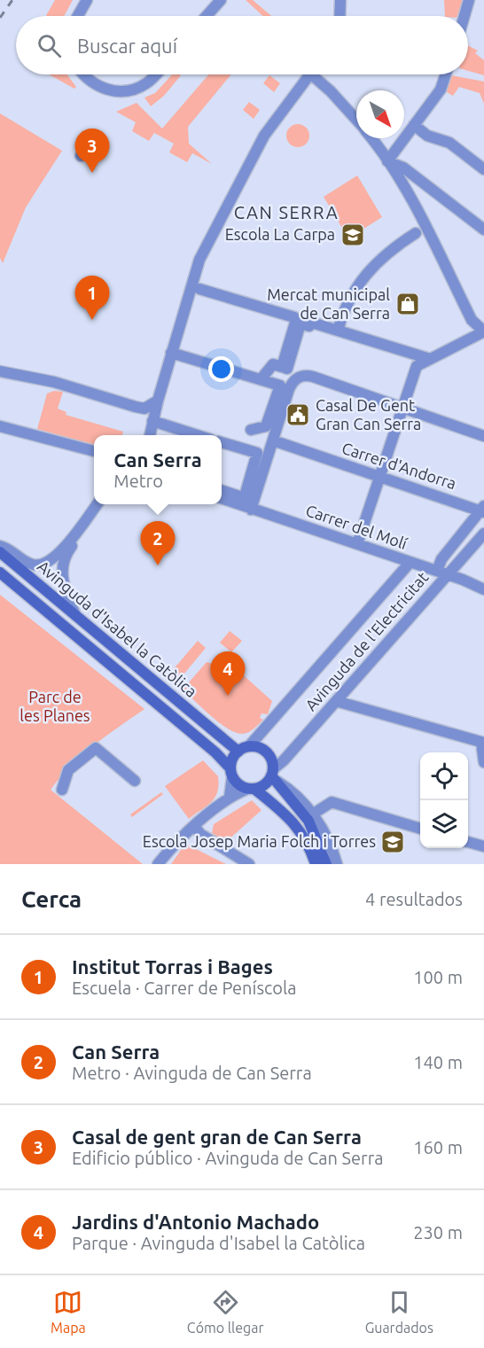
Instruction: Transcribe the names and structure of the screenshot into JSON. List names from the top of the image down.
{
  "streets": {
    "street": [
      "Carrer d'Andorra",
      "Carrer del Molí",
      "Avinguda d'Isabel la Catòlica",
      "Avinguda de l'Electricitat"
    ]
  },
  "crossings": [
    ["Carrer d'Andorra", "Avinguda de l'Electricitat"],
    ["Carrer del Molí", "Avinguda de l'Electricitat"],
    ["Avinguda d'Isabel la Catòlica", "Avinguda de l'Electricitat"]
  ],
  "districts": ["CAN SERRA"],
  "parks": ["Parc de les Planes"],
  "places": {
    "school or university": ["Escola La Carpa", "Escola Josep Maria Folch i Torres"],
    "shop": ["Mercat municipal de Can Serra"],
    "public building": ["Casal De Gent Gran Can Serra"]
  },
  "north": "bottom right",
  "page": {
    "search": "Buscar aquí",
    "pins": [
      "3",
      "1",
      "2",
      "4"
    ],
    "popup": ["Can Serra", "Metro"],
    "heading": ["Cerca", "4 resultados"],
    "list": [
      {
        "mark": "1",
        "name": "Institut Torras i Bages",
        "note": "Escuela · Carrer de Peníscola",
        "value": "100 m"
      },
      {
        "mark": "2",
        "name": "Can Serra",
        "note": "Metro · Avinguda de Can Serra",
        "value": "140 m"
      },
      {
        "mark": "3",
        "name": "Casal de gent gran de Can Serra",
        "note": "Edificio público · Avinguda de Can Serra",
        "value": "160 m"
      },
      {
        "mark": "4",
        "name": "Jardins d'Antonio Machado",
        "note": "Parque · Avinguda d'Isabel la Catòlica",
        "value": "230 m"
      }
    ],
    "nav": ["Mapa", "Cómo llegar", "Guardados"]
  }
}
